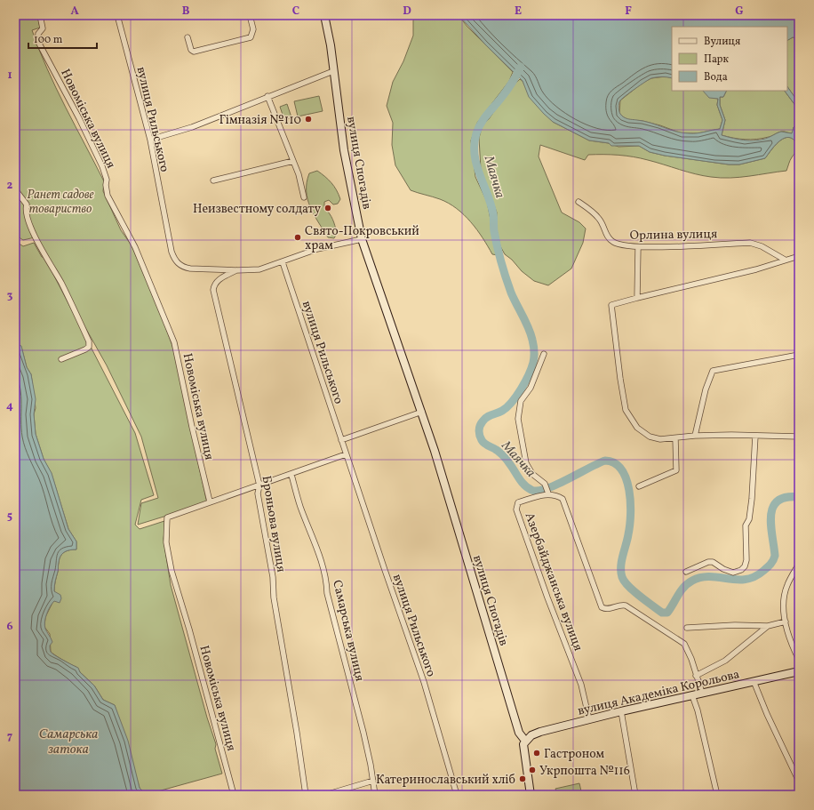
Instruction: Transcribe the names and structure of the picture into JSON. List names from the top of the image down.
{
  "streets": {
    "street": [
      "Новоміська вулиця",
      "вулиця Рильського",
      "вулиця Спогадів",
      "Орлина вулиця",
      "Броньова вулиця",
      "Азербайджанська вулиця",
      "Самарська вулиця",
      "вулиця Академіка Корольова"
    ]
  },
  "crossings": [
    ["вулиця Рильського", "Броньова вулиця"],
    ["вулиця Спогадів", "вулиця Академіка Корольова"],
    ["Азербайджанська вулиця", "вулиця Академіка Корольова"]
  ],
  "water": ["Маячка", "Самарська затока"],
  "parks": ["Ранет садове товариство"],
  "places": [
    "Гімназія №110",
    "Неизвестному солдату",
    "Свято-Покровський храм",
    "Гастроном",
    "Укрпошта №116",
    "Катеринославський хліб"
  ],
  "legend": ["Вулиця", "Парк", "Вода"],
  "scale_bar": "100 m",
  "grid": {
    "columns": [
      "A",
      "B",
      "C",
      "D",
      "E",
      "F",
      "G"
    ],
    "rows": [
      "1",
      "2",
      "3",
      "4",
      "5",
      "6",
      "7"
    ]
  }
}
